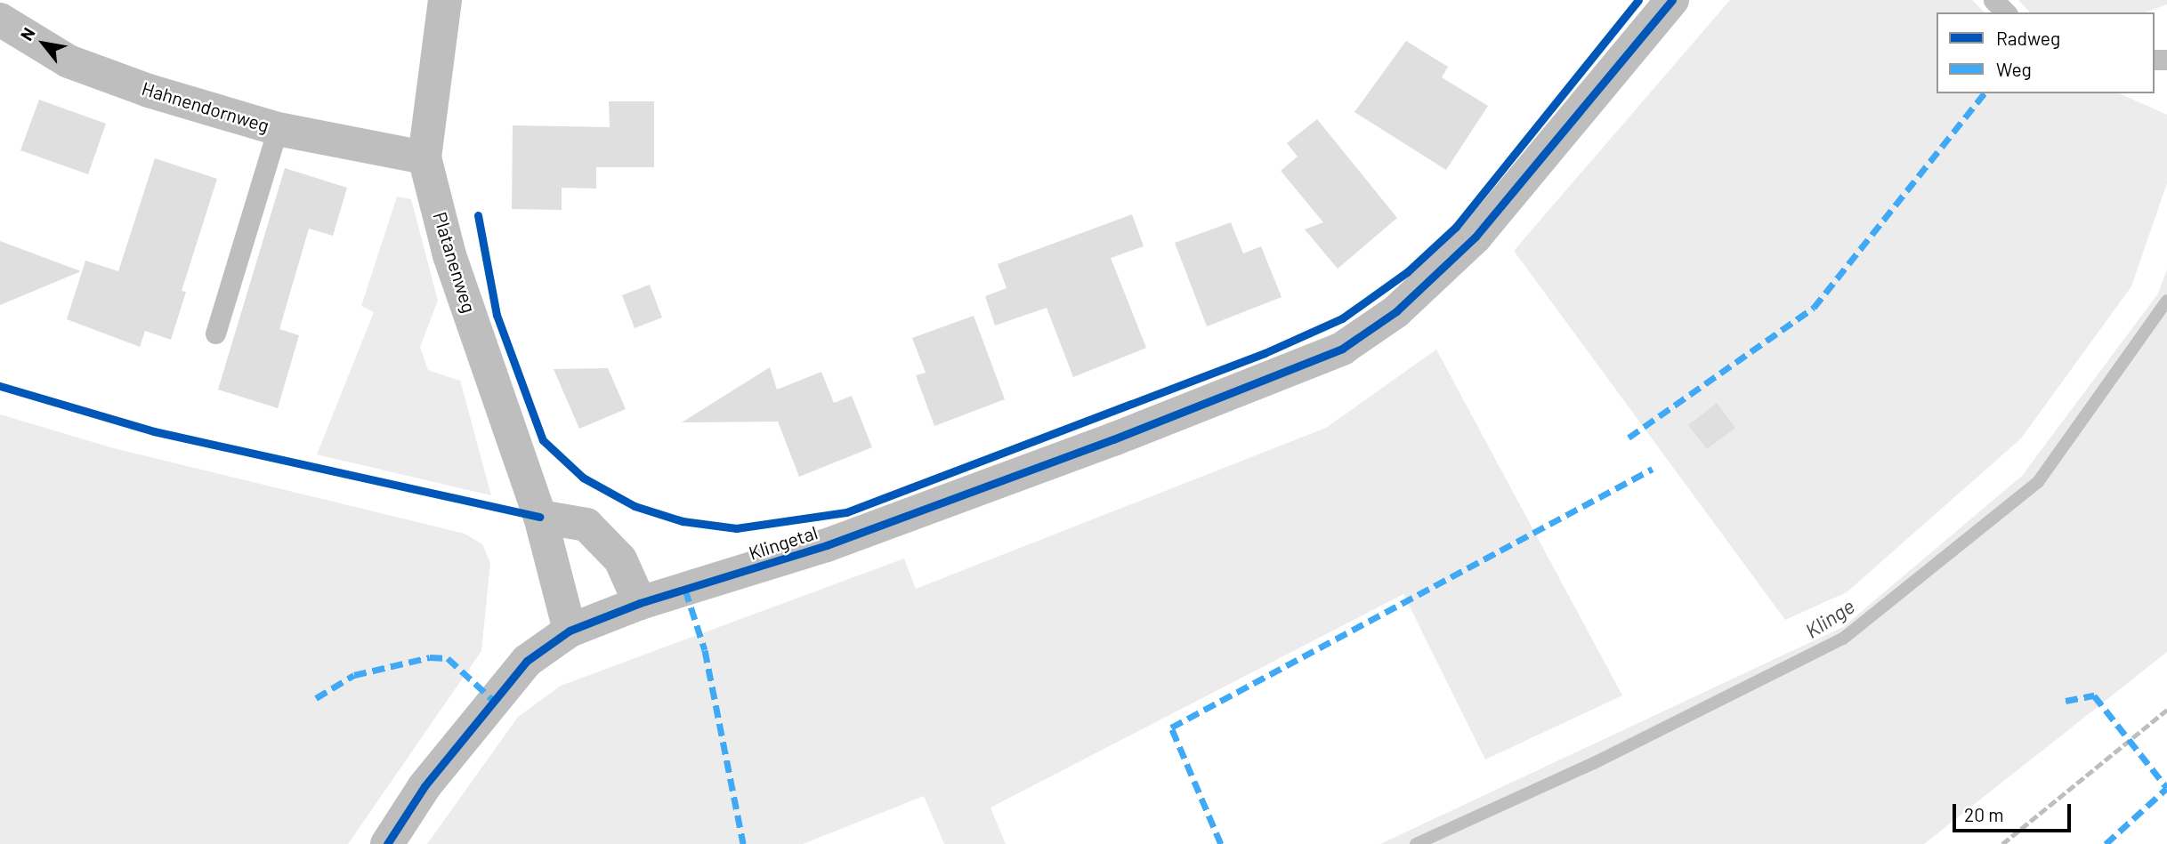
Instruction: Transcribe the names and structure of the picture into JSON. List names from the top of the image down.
{
  "streets": {
    "street": ["Hahnendornweg", "Platanenweg", "Klingetal"]
  },
  "crossings": [
    ["Hahnendornweg", "Platanenweg"],
    ["Platanenweg", "Klingetal"]
  ],
  "water": ["Klinge"],
  "legend": ["Radweg", "Weg"],
  "scale_bar": "20 m",
  "north": "top left"
}
